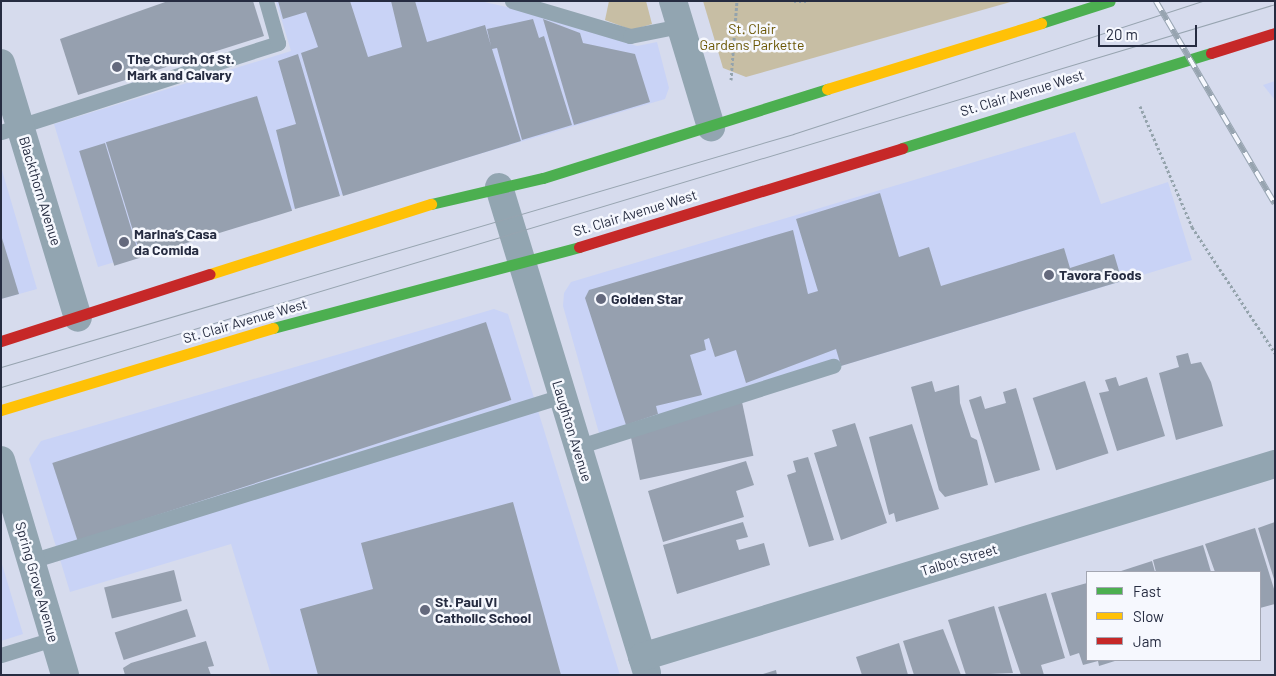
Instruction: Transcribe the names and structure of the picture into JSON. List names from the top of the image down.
{
  "streets": {
    "main road": ["St. Clair Avenue West"],
    "street": [
      "Blackthorn Avenue",
      "Laughton Avenue",
      "Talbot Street",
      "Spring Grove Avenue"
    ]
  },
  "crossings": [
    ["St. Clair Avenue West", "Laughton Avenue"],
    ["Laughton Avenue", "Talbot Street"]
  ],
  "parks": ["St. Clair Gardens Parkette"],
  "places": [
    "The Church Of St. Mark and Calvary",
    "Marina’s Casa da Comida",
    "Tavora Foods",
    "Golden Star",
    "St. Paul VI Catholic School"
  ],
  "legend": ["Fast", "Slow", "Jam"],
  "scale_bar": "20 m"
}
